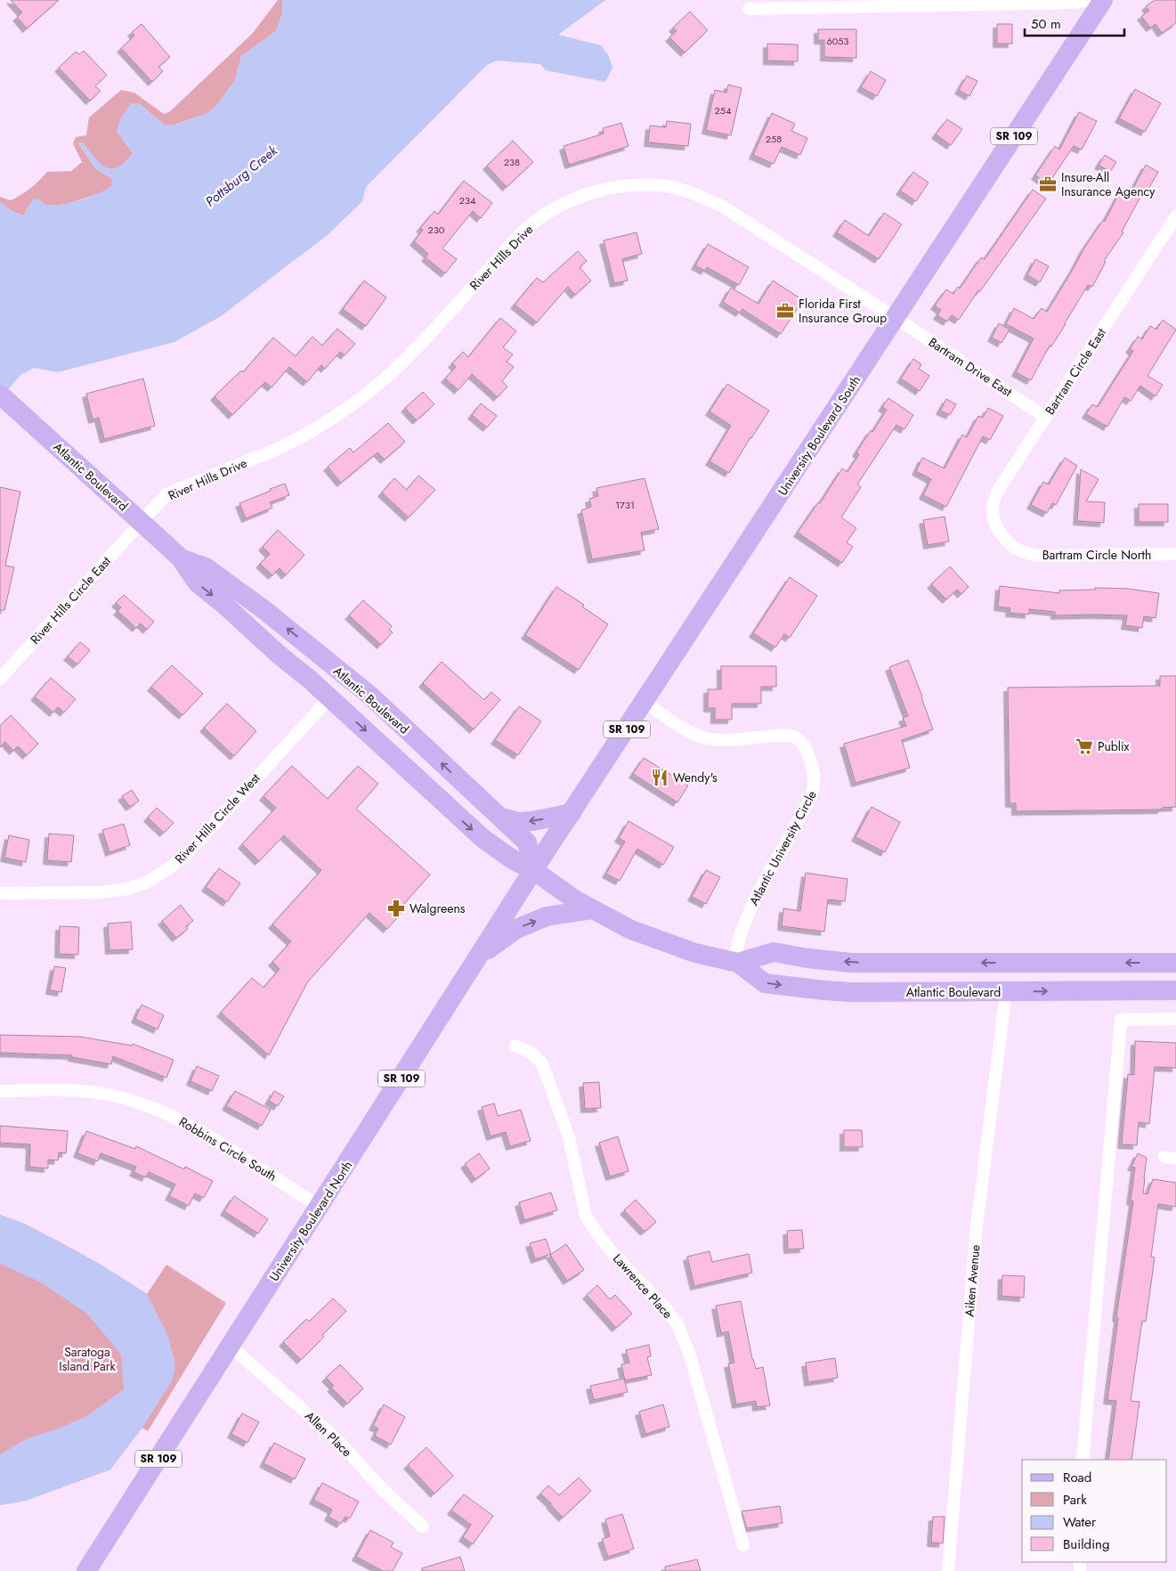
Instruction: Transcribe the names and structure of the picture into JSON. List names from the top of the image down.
{
  "streets": {
    "main road": [
      "SR 109",
      "University Boulevard South",
      "Atlantic Boulevard",
      "University Boulevard North"
    ],
    "street": [
      "River Hills Drive",
      "Bartram Drive East",
      "Bartram Circle East",
      "Bartram Circle North",
      "River Hills Circle East",
      "River Hills Circle West",
      "Atlantic University Circle",
      "Robbins Circle South",
      "Aiken Avenue",
      "Lawrence Place",
      "Allen Place"
    ]
  },
  "crossings": [
    ["River Hills Drive", "Bartram Drive East"],
    ["River Hills Drive", "University Boulevard South"],
    ["River Hills Drive", "Atlantic Boulevard"],
    ["River Hills Drive", "River Hills Circle East"],
    ["Bartram Drive East", "Bartram Circle East"],
    ["Bartram Drive East", "University Boulevard South"],
    ["Bartram Circle East", "Bartram Circle North"],
    ["University Boulevard South", "Atlantic Boulevard"],
    ["University Boulevard South", "Atlantic University Circle"],
    ["University Boulevard South", "University Boulevard North"],
    ["Atlantic Boulevard", "River Hills Circle East"],
    ["Atlantic Boulevard", "River Hills Circle West"],
    ["Atlantic Boulevard", "Atlantic University Circle"],
    ["Atlantic Boulevard", "University Boulevard North"],
    ["Atlantic Boulevard", "Aiken Avenue"],
    ["Robbins Circle South", "University Boulevard North"],
    ["University Boulevard North", "Allen Place"]
  ],
  "water": ["Pottsburg Creek"],
  "parks": ["Saratoga Island Park"],
  "places": {
    "office": ["Insure-All Insurance Agency", "Florida First Insurance Group"],
    "supermarket": ["Publix"],
    "restaurant": ["Wendy's"],
    "pharmacy": ["Walgreens"]
  },
  "house_numbers": [
    "6053",
    "254",
    "258",
    "238",
    "234",
    "230",
    "1731"
  ],
  "legend": [
    "Road",
    "Park",
    "Water",
    "Building"
  ],
  "scale_bar": "50 m"
}
